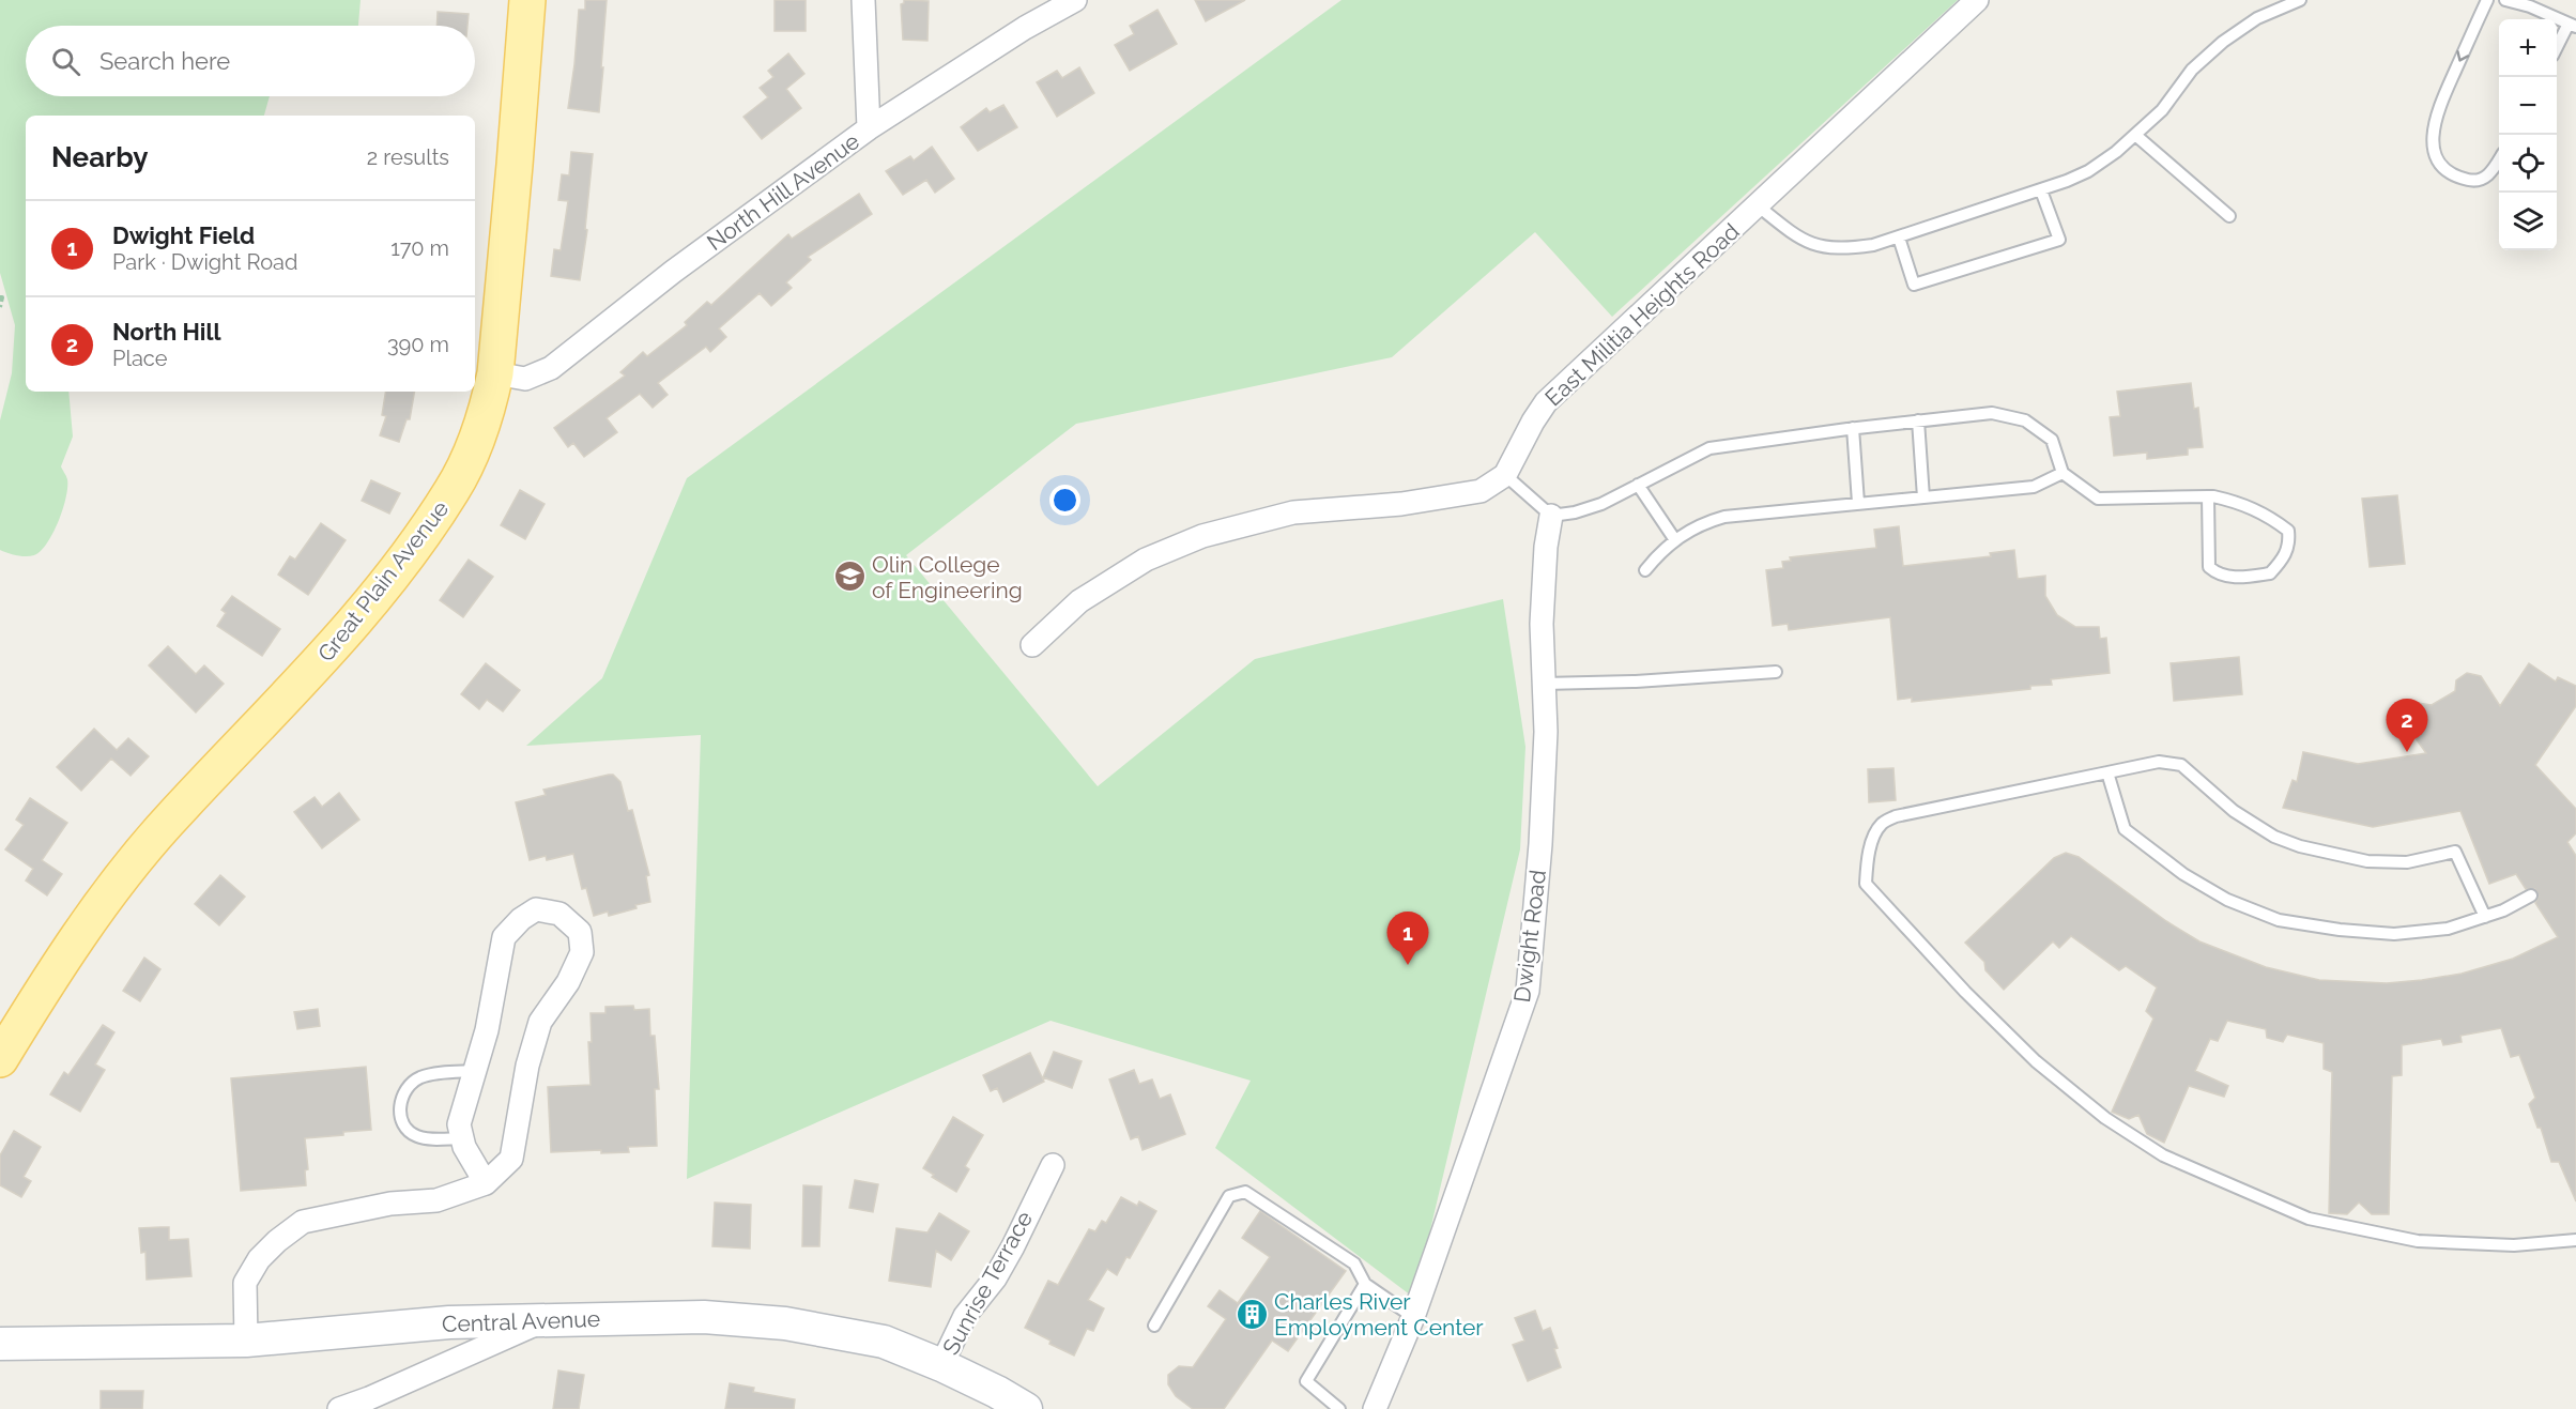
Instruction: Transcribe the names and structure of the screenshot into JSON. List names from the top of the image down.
{
  "streets": {
    "main road": ["Great Plain Avenue", "Central Avenue"],
    "street": [
      "North Hill Avenue",
      "East Militia Heights Road",
      "Dwight Road",
      "Sunrise Terrace"
    ]
  },
  "crossings": [
    ["North Hill Avenue", "Great Plain Avenue"],
    ["Sunrise Terrace", "Central Avenue"]
  ],
  "places": {
    "school or university": ["Olin College of Engineering"],
    "building": ["Charles River Employment Center"]
  },
  "page": {
    "map_buttons": ["+", "−"],
    "search": "Search here",
    "heading": ["Nearby", "2 results"],
    "list": [
      {
        "mark": "1",
        "name": "Dwight Field",
        "note": "Park · Dwight Road",
        "value": "170 m"
      },
      {
        "mark": "2",
        "name": "North Hill",
        "note": "Place",
        "value": "390 m"
      }
    ],
    "pins": ["2", "1"]
  }
}
